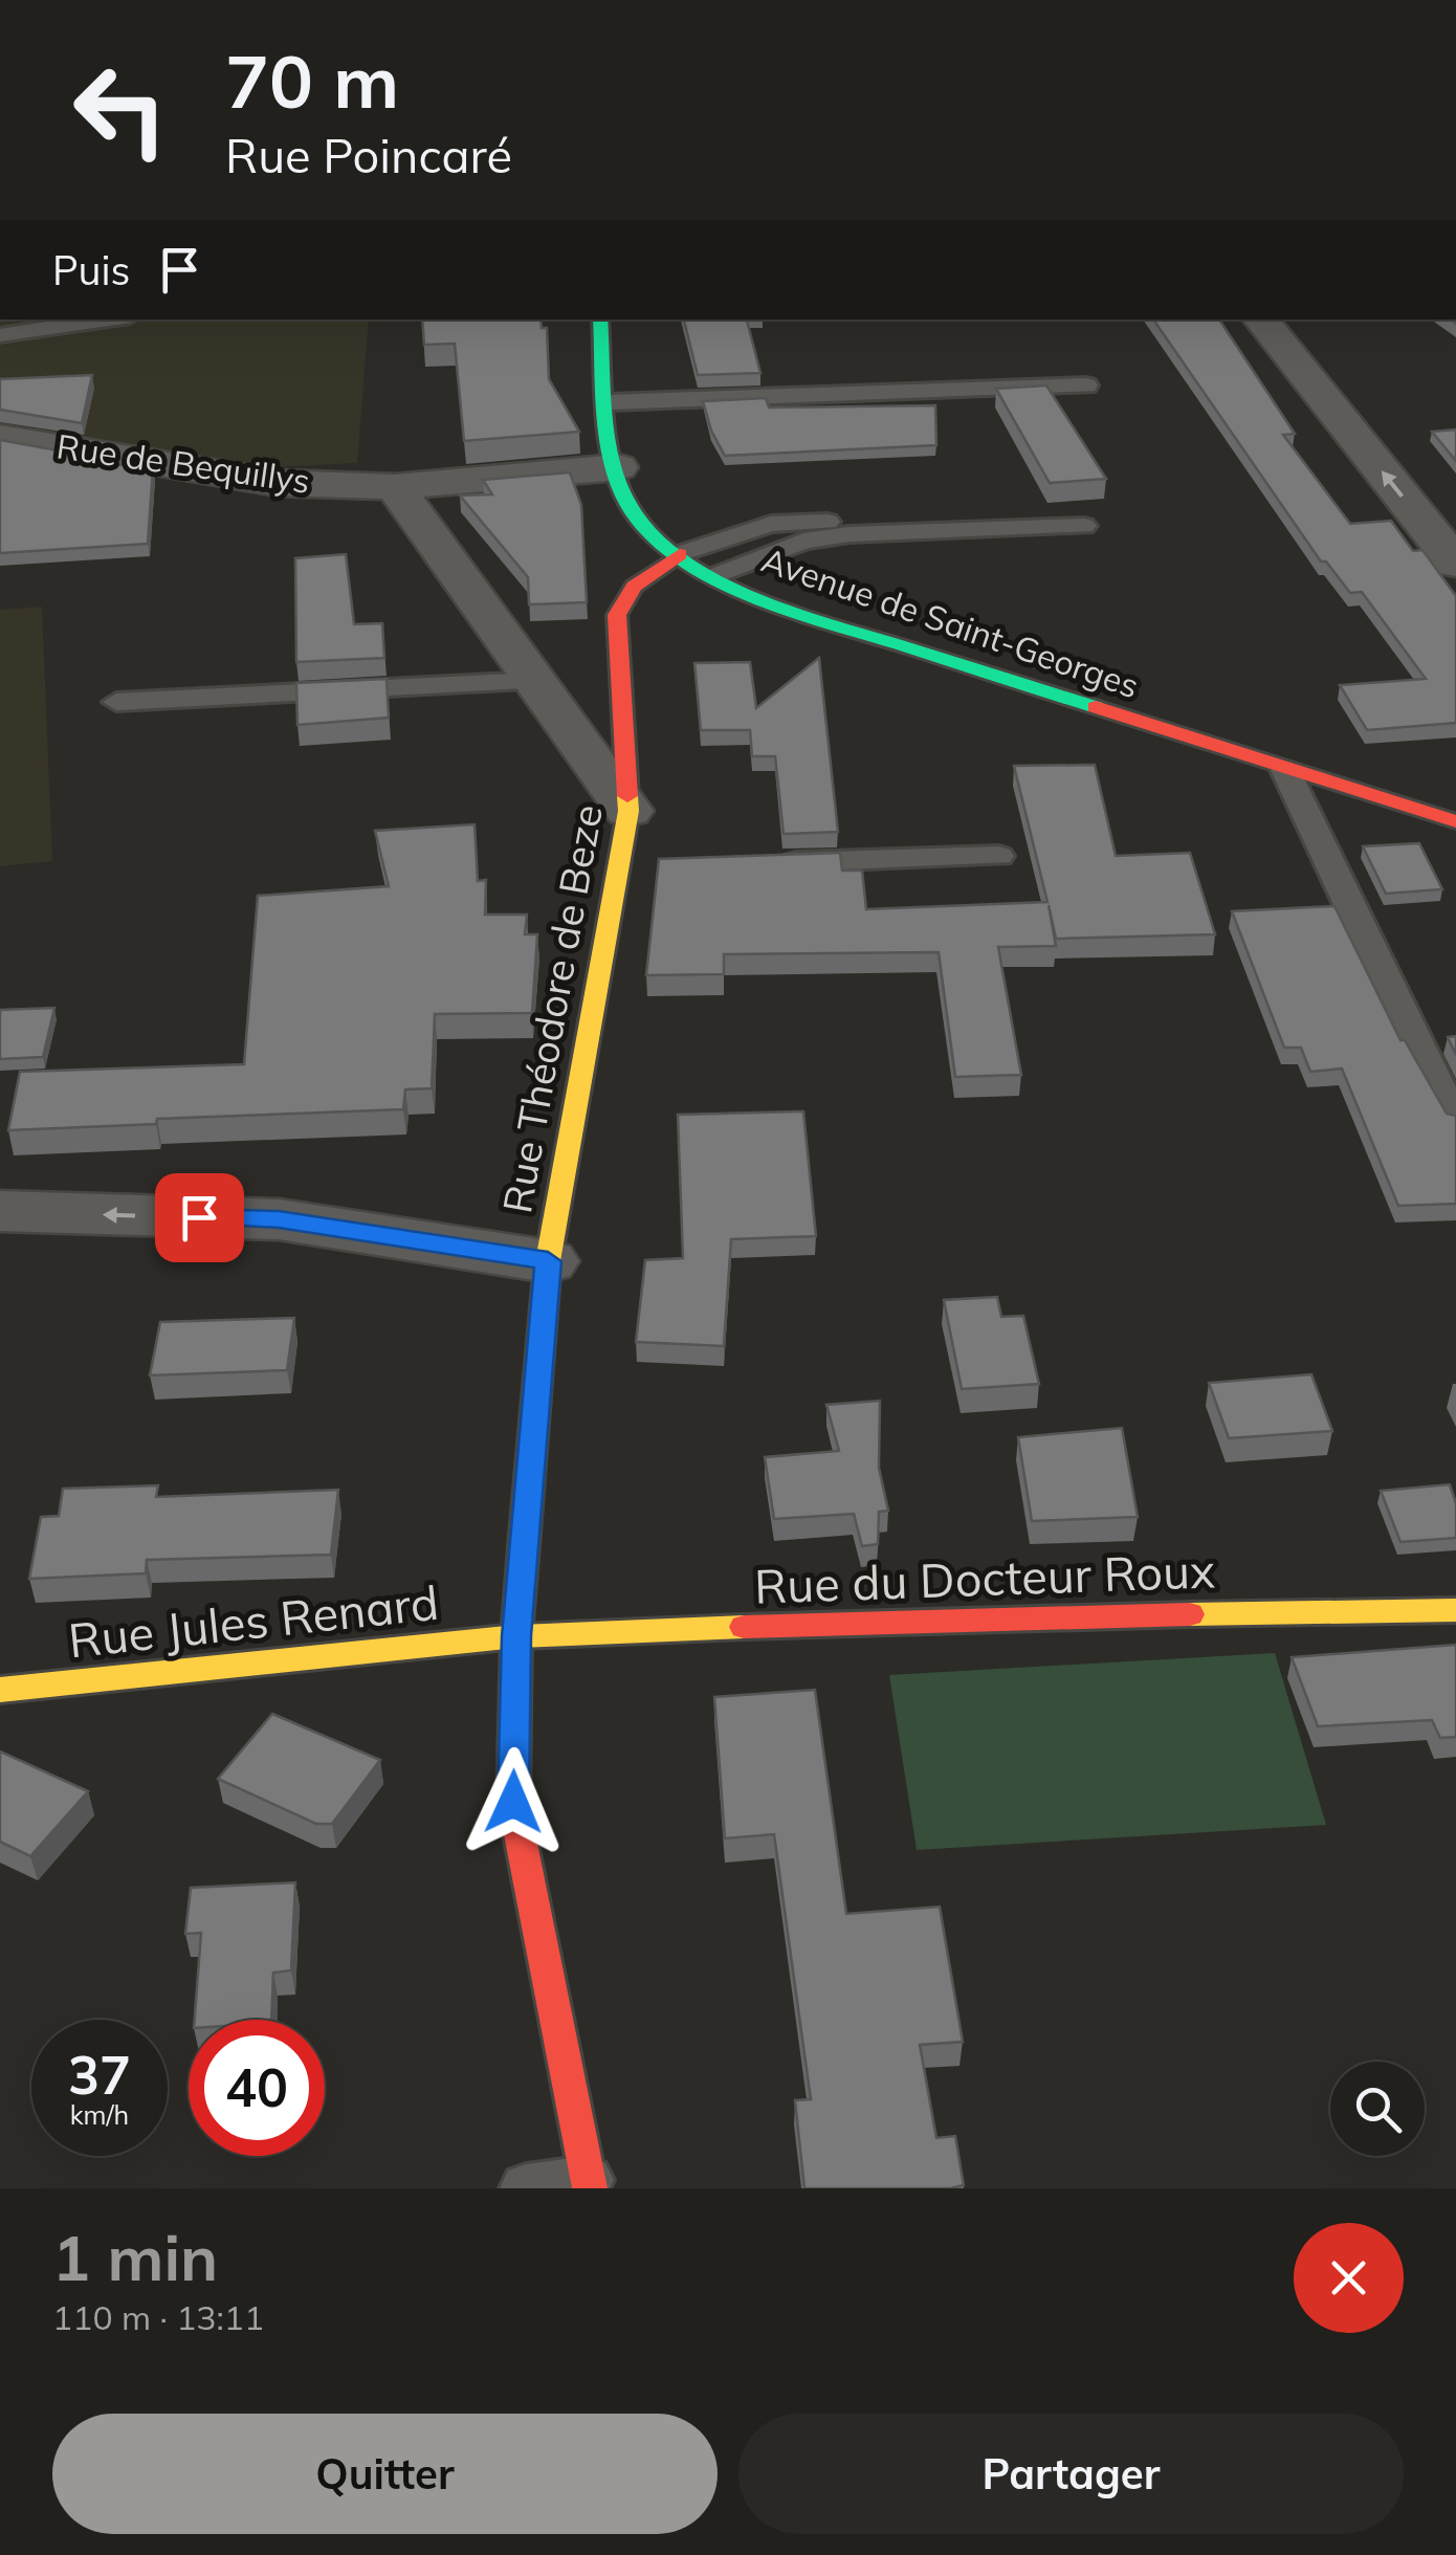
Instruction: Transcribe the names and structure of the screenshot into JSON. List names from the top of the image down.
{
  "streets": {
    "street": [
      "Rue de Bequillys",
      "Avenue de Saint-Georges",
      "Rue Théodore de Beze",
      "Rue du Docteur Roux",
      "Rue Jules Renard"
    ]
  },
  "crossings": [
    ["Rue de Bequillys", "Avenue de Saint-Georges"],
    ["Avenue de Saint-Georges", "Rue Théodore de Beze"],
    ["Rue Théodore de Beze", "Rue du Docteur Roux"],
    ["Rue Théodore de Beze", "Rue Jules Renard"],
    ["Rue du Docteur Roux", "Rue Jules Renard"]
  ],
  "page": {
    "turn": ["70 m", "Rue Poincaré"],
    "then": "Puis",
    "speed": "37 km/h",
    "limit": "40",
    "heading": ["1 min", "110 m · 13:11"],
    "buttons": ["Quitter", "Partager"]
  }
}
